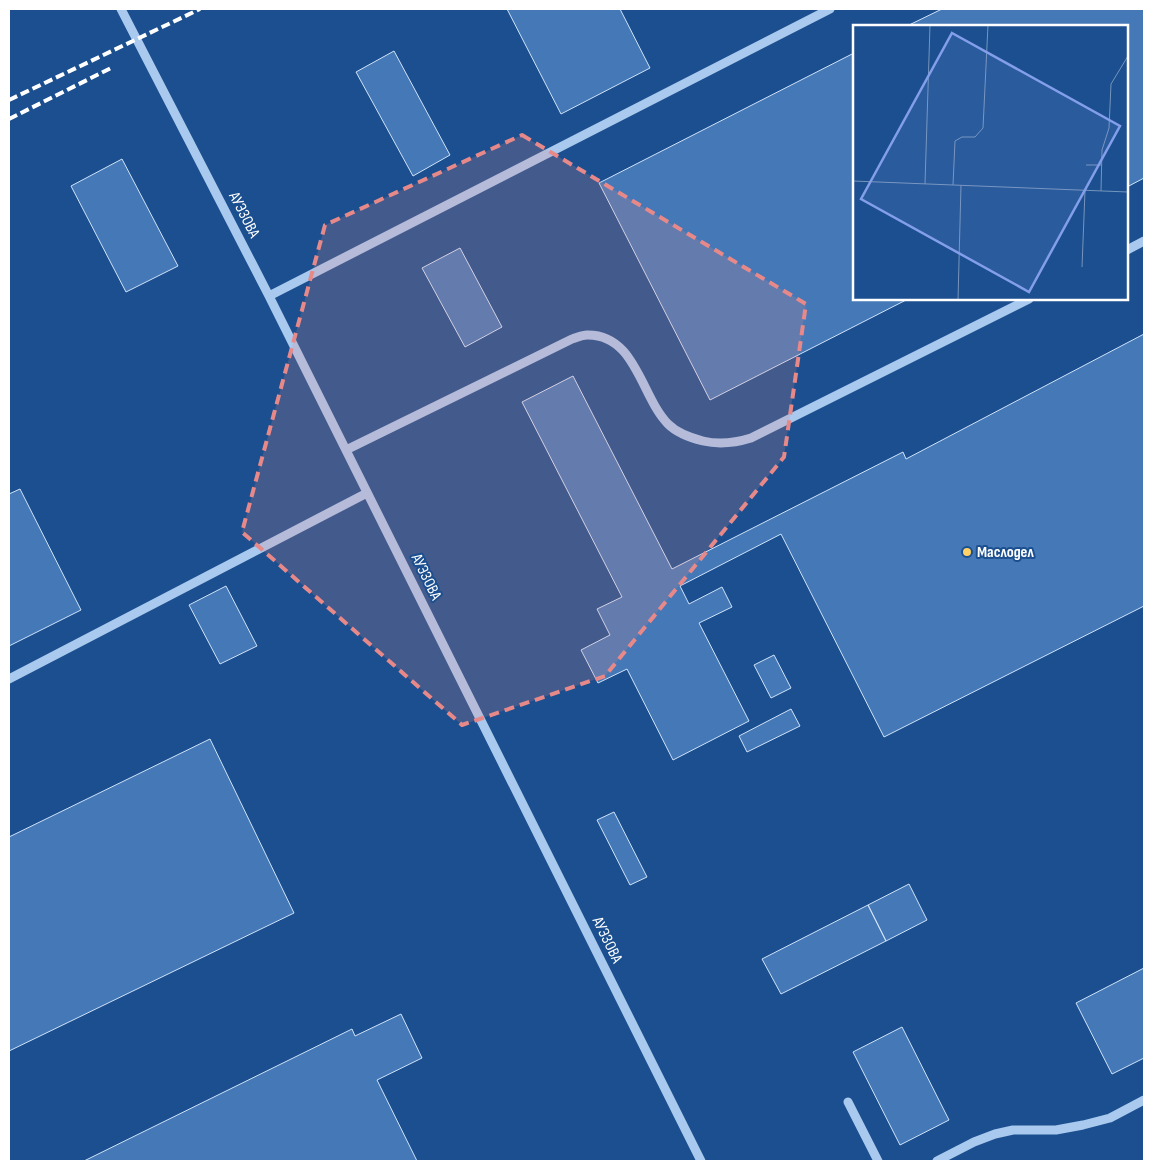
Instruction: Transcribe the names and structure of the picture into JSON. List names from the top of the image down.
{
  "streets": {
    "street": ["АУЭЗОВА"]
  },
  "places": ["Маслодел"]
}
